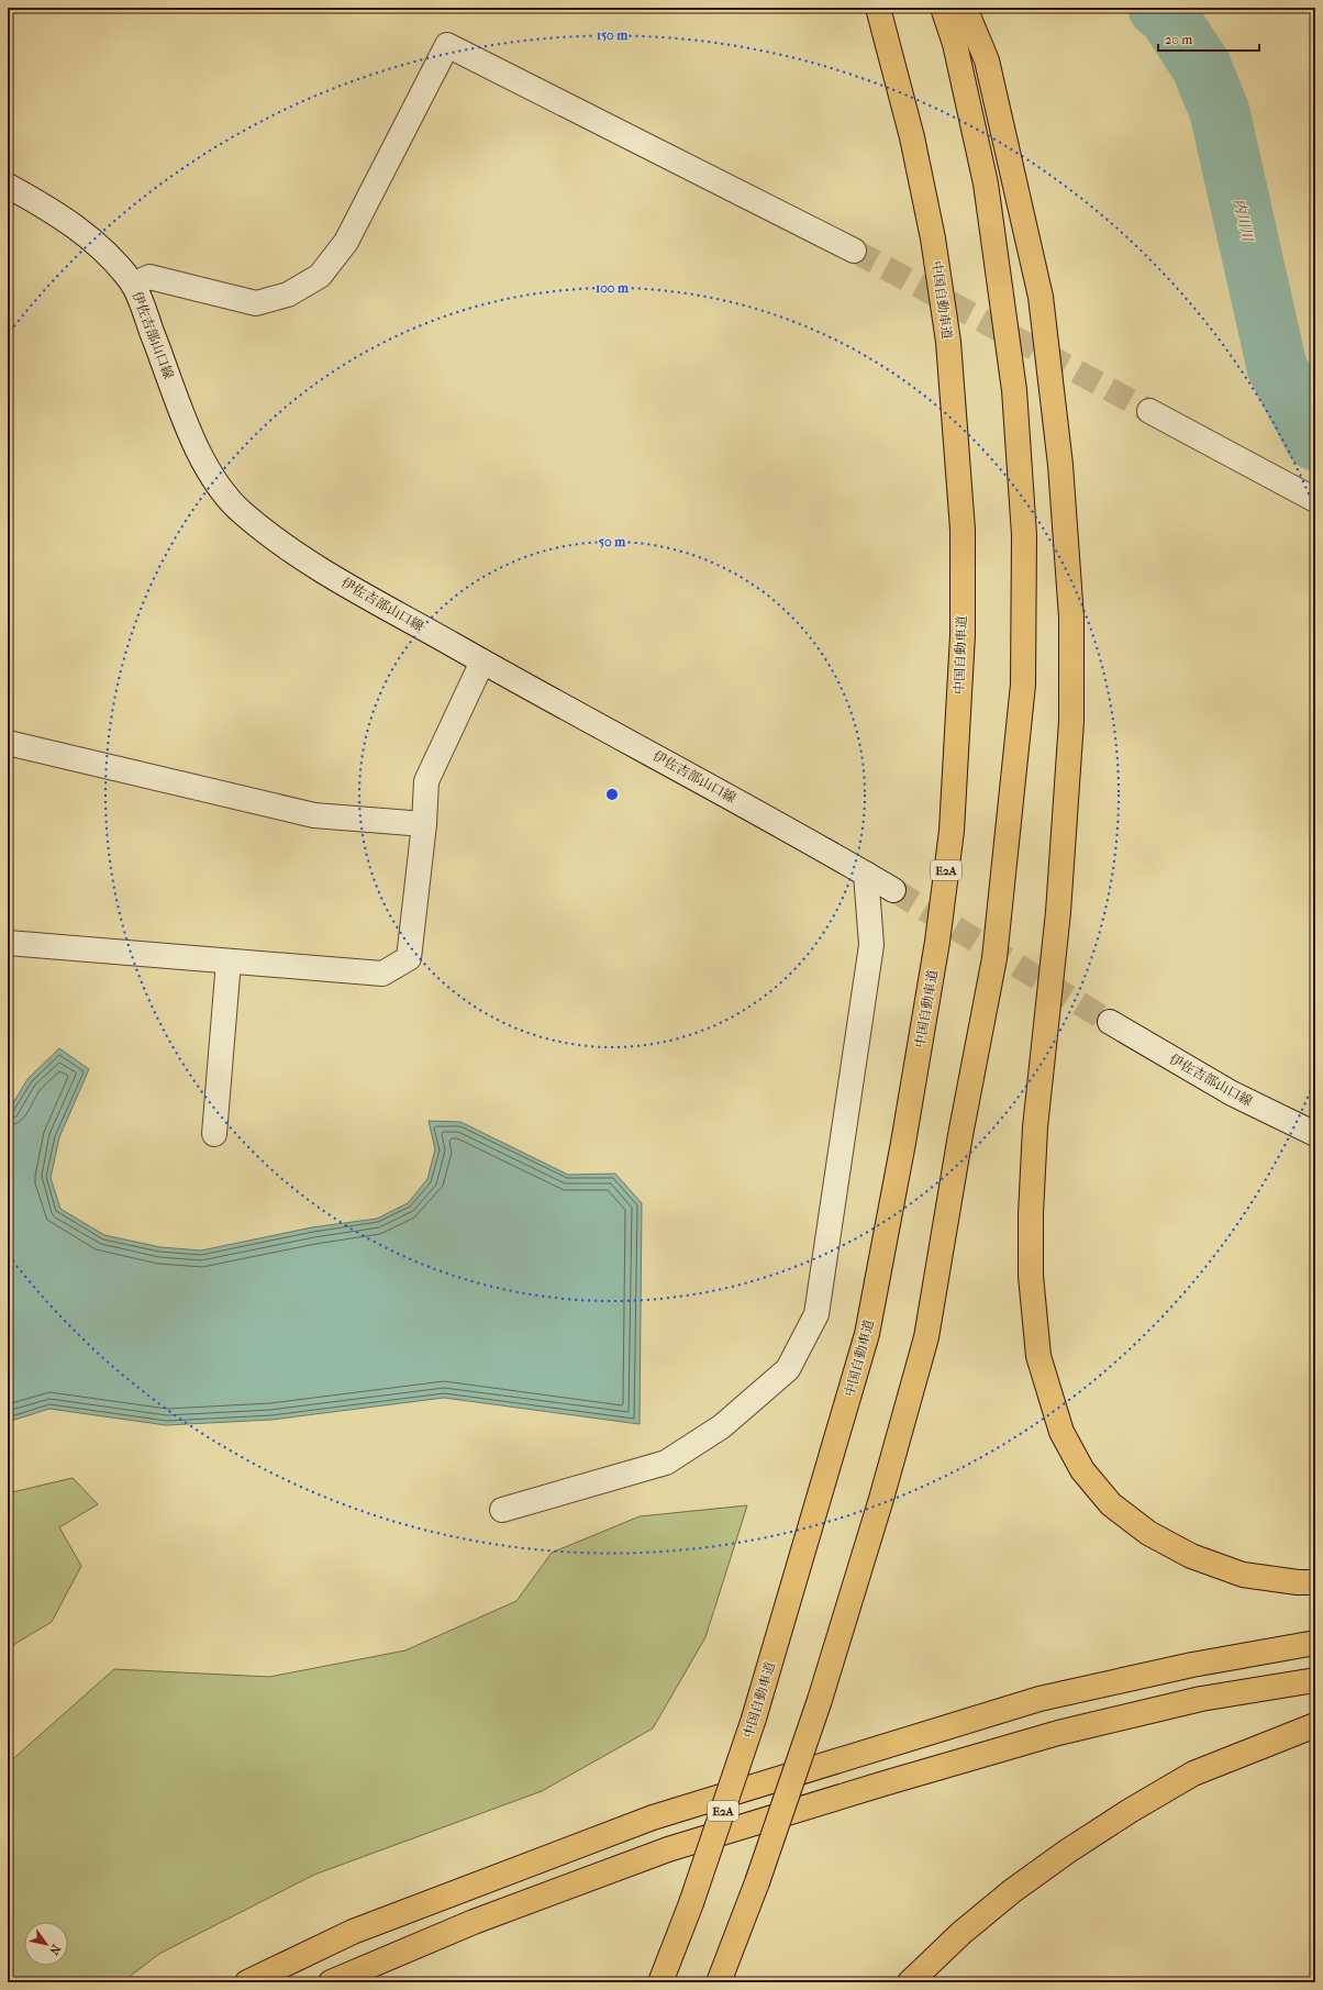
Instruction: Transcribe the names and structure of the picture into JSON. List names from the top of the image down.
{
  "streets": {
    "highway": ["中国自動車道", "E2A"],
    "street": ["伊佐吉部山口線"]
  },
  "water": ["内川川"],
  "scale_bar": "20 m",
  "north": "bottom right",
  "rings": ["150 m", "100 m", "50 m"]
}
